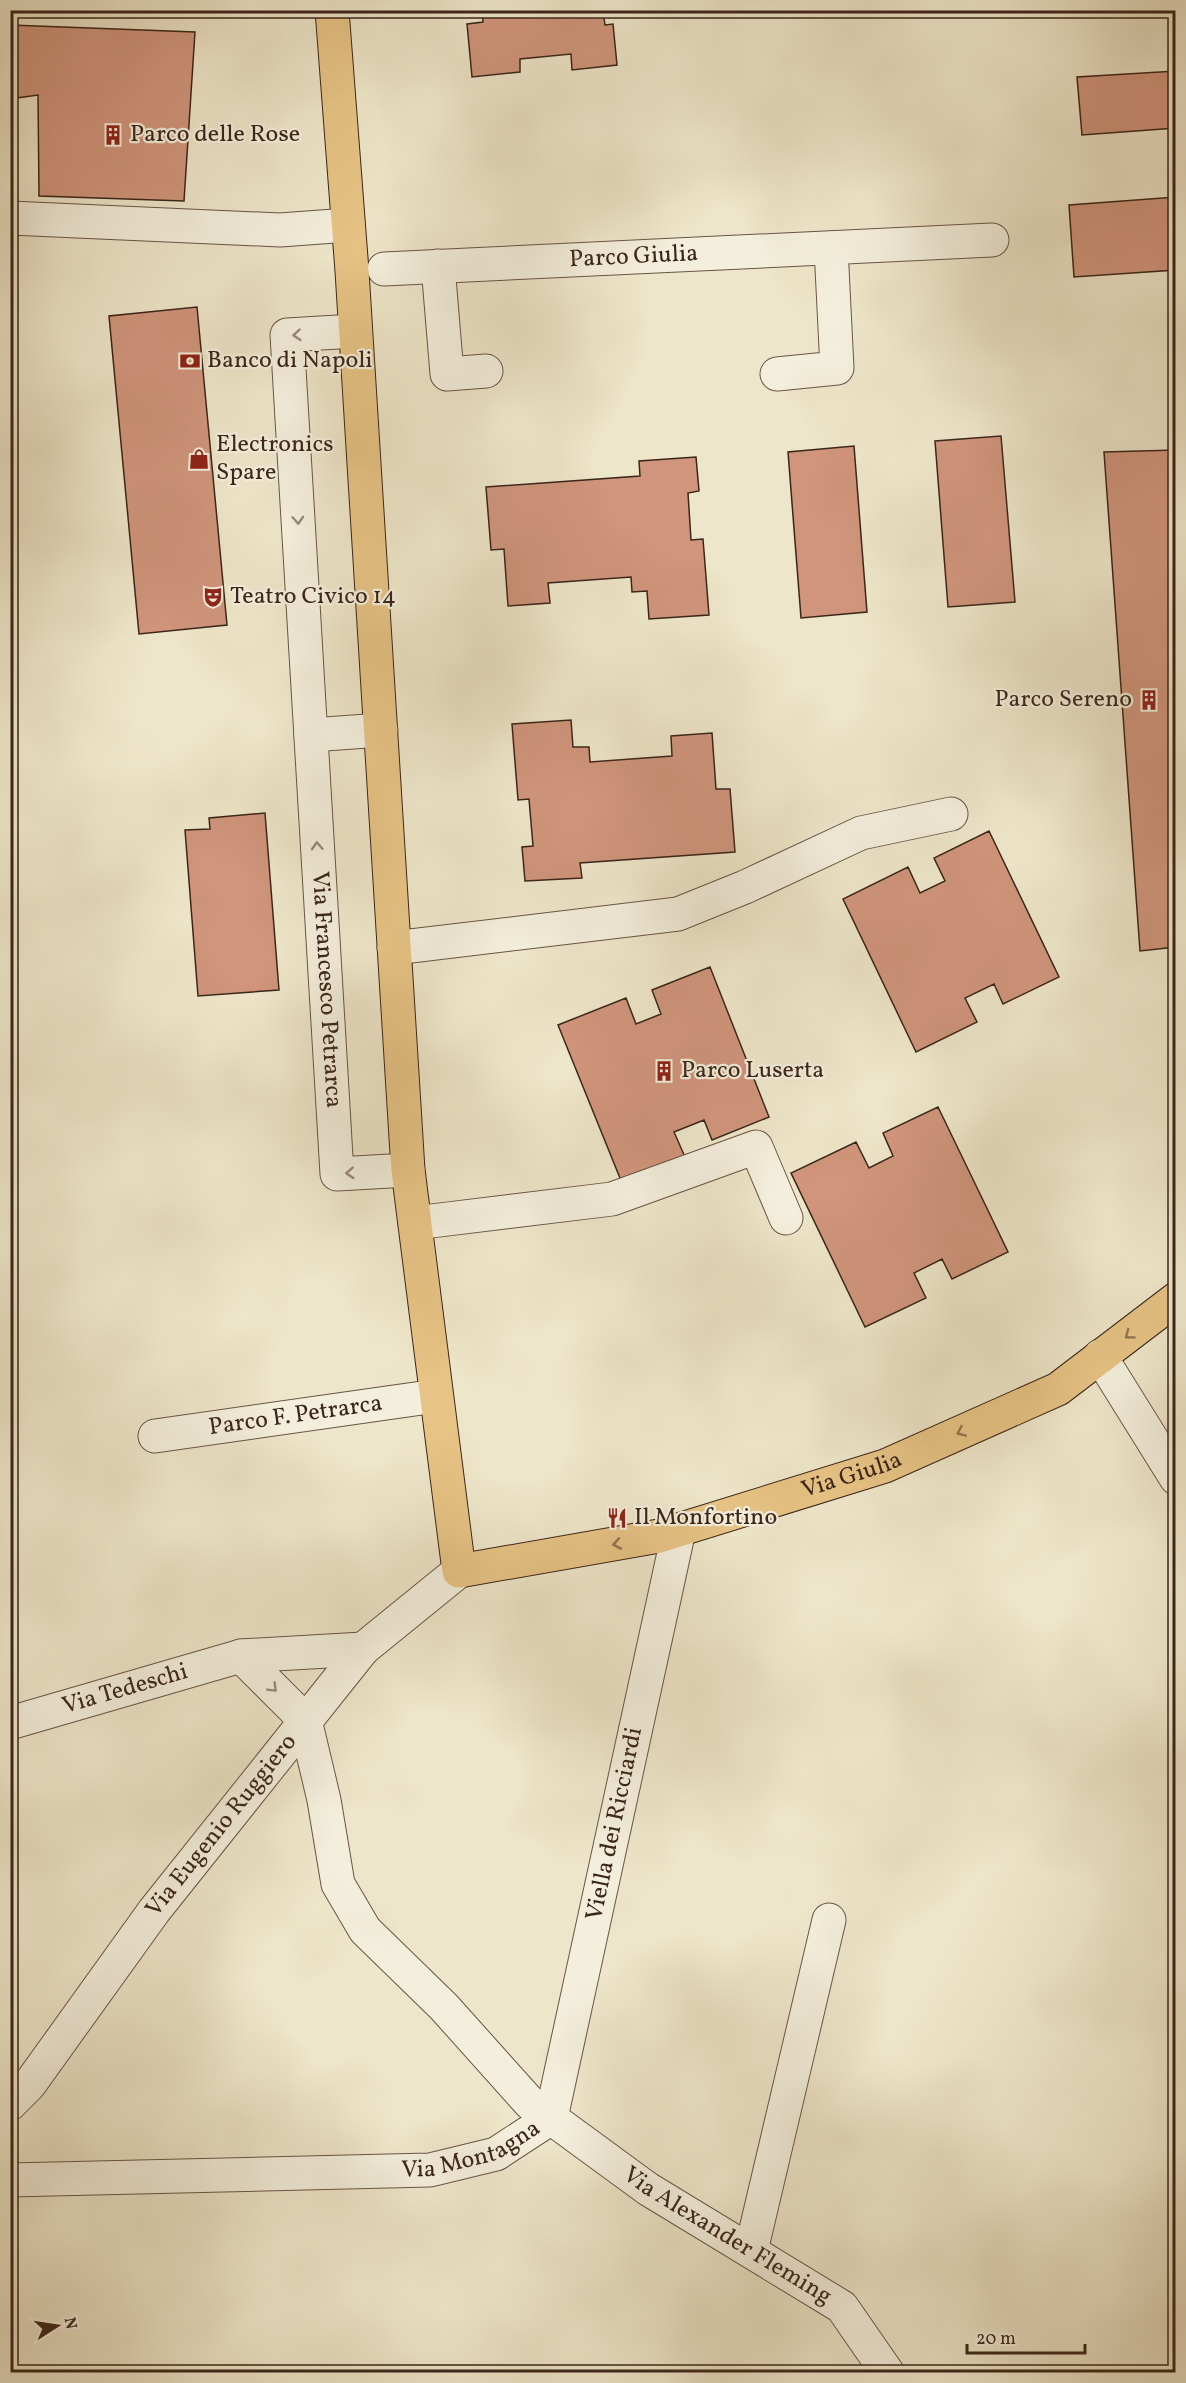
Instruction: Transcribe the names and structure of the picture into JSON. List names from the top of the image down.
{
  "streets": {
    "main road": ["Via Giulia"],
    "street": [
      "Parco Giulia",
      "Via Francesco Petrarca",
      "Parco F. Petrarca",
      "Via Tedeschi",
      "Viella dei Ricciardi",
      "Via Eugenio Ruggiero",
      "Via Montagna",
      "Via Alexander Fleming"
    ]
  },
  "crossings": [
    ["Via Giulia", "Viella dei Ricciardi"],
    ["Via Giulia", "Via Eugenio Ruggiero"],
    ["Via Tedeschi", "Via Eugenio Ruggiero"],
    ["Viella dei Ricciardi", "Via Montagna"],
    ["Viella dei Ricciardi", "Via Alexander Fleming"],
    ["Via Eugenio Ruggiero", "Via Montagna"],
    ["Via Montagna", "Via Alexander Fleming"]
  ],
  "one_way": ["Via Giulia"],
  "places": {
    "building": ["Parco delle Rose", "Parco Sereno", "Parco Luserta"],
    "bank": ["Banco di Napoli"],
    "shop": ["Electronics Spare"],
    "theatre": ["Teatro Civico 14"],
    "restaurant": ["Il Monfortino"]
  },
  "scale_bar": "20 m",
  "north": "right"
}
